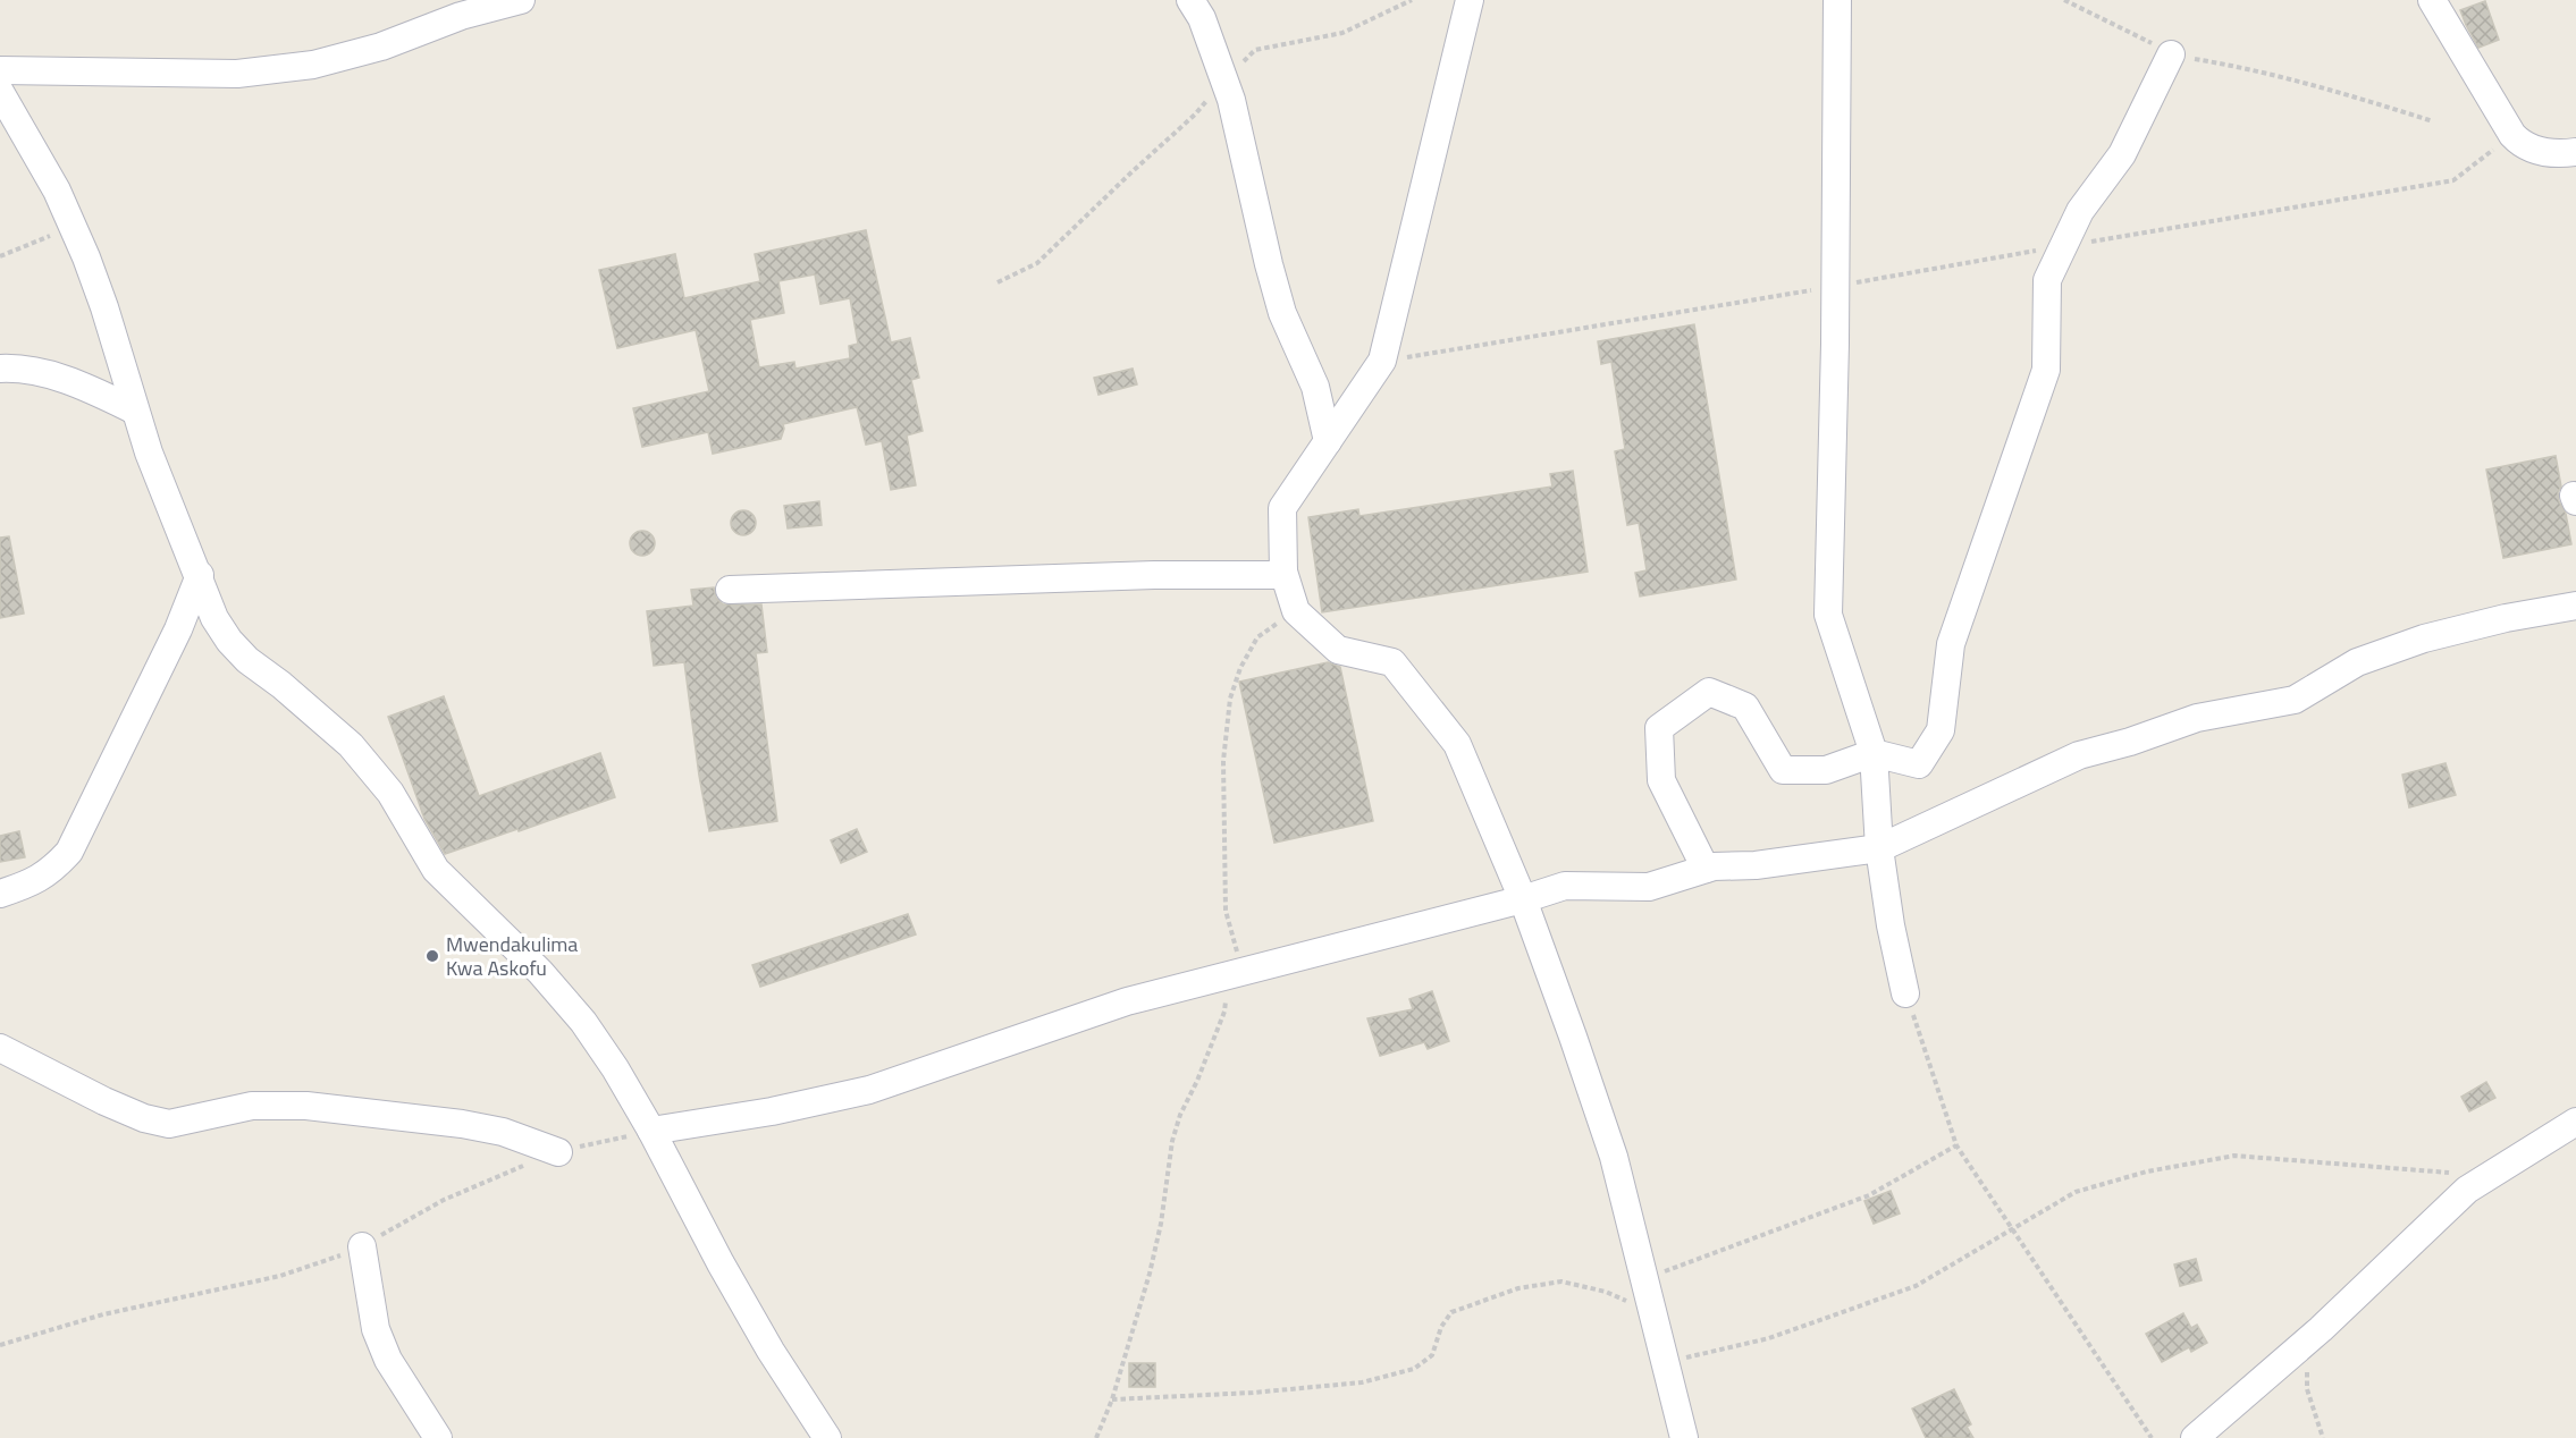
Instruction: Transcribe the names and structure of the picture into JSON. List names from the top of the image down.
{
  "places": ["Mwendakulima Kwa Askofu"]
}
